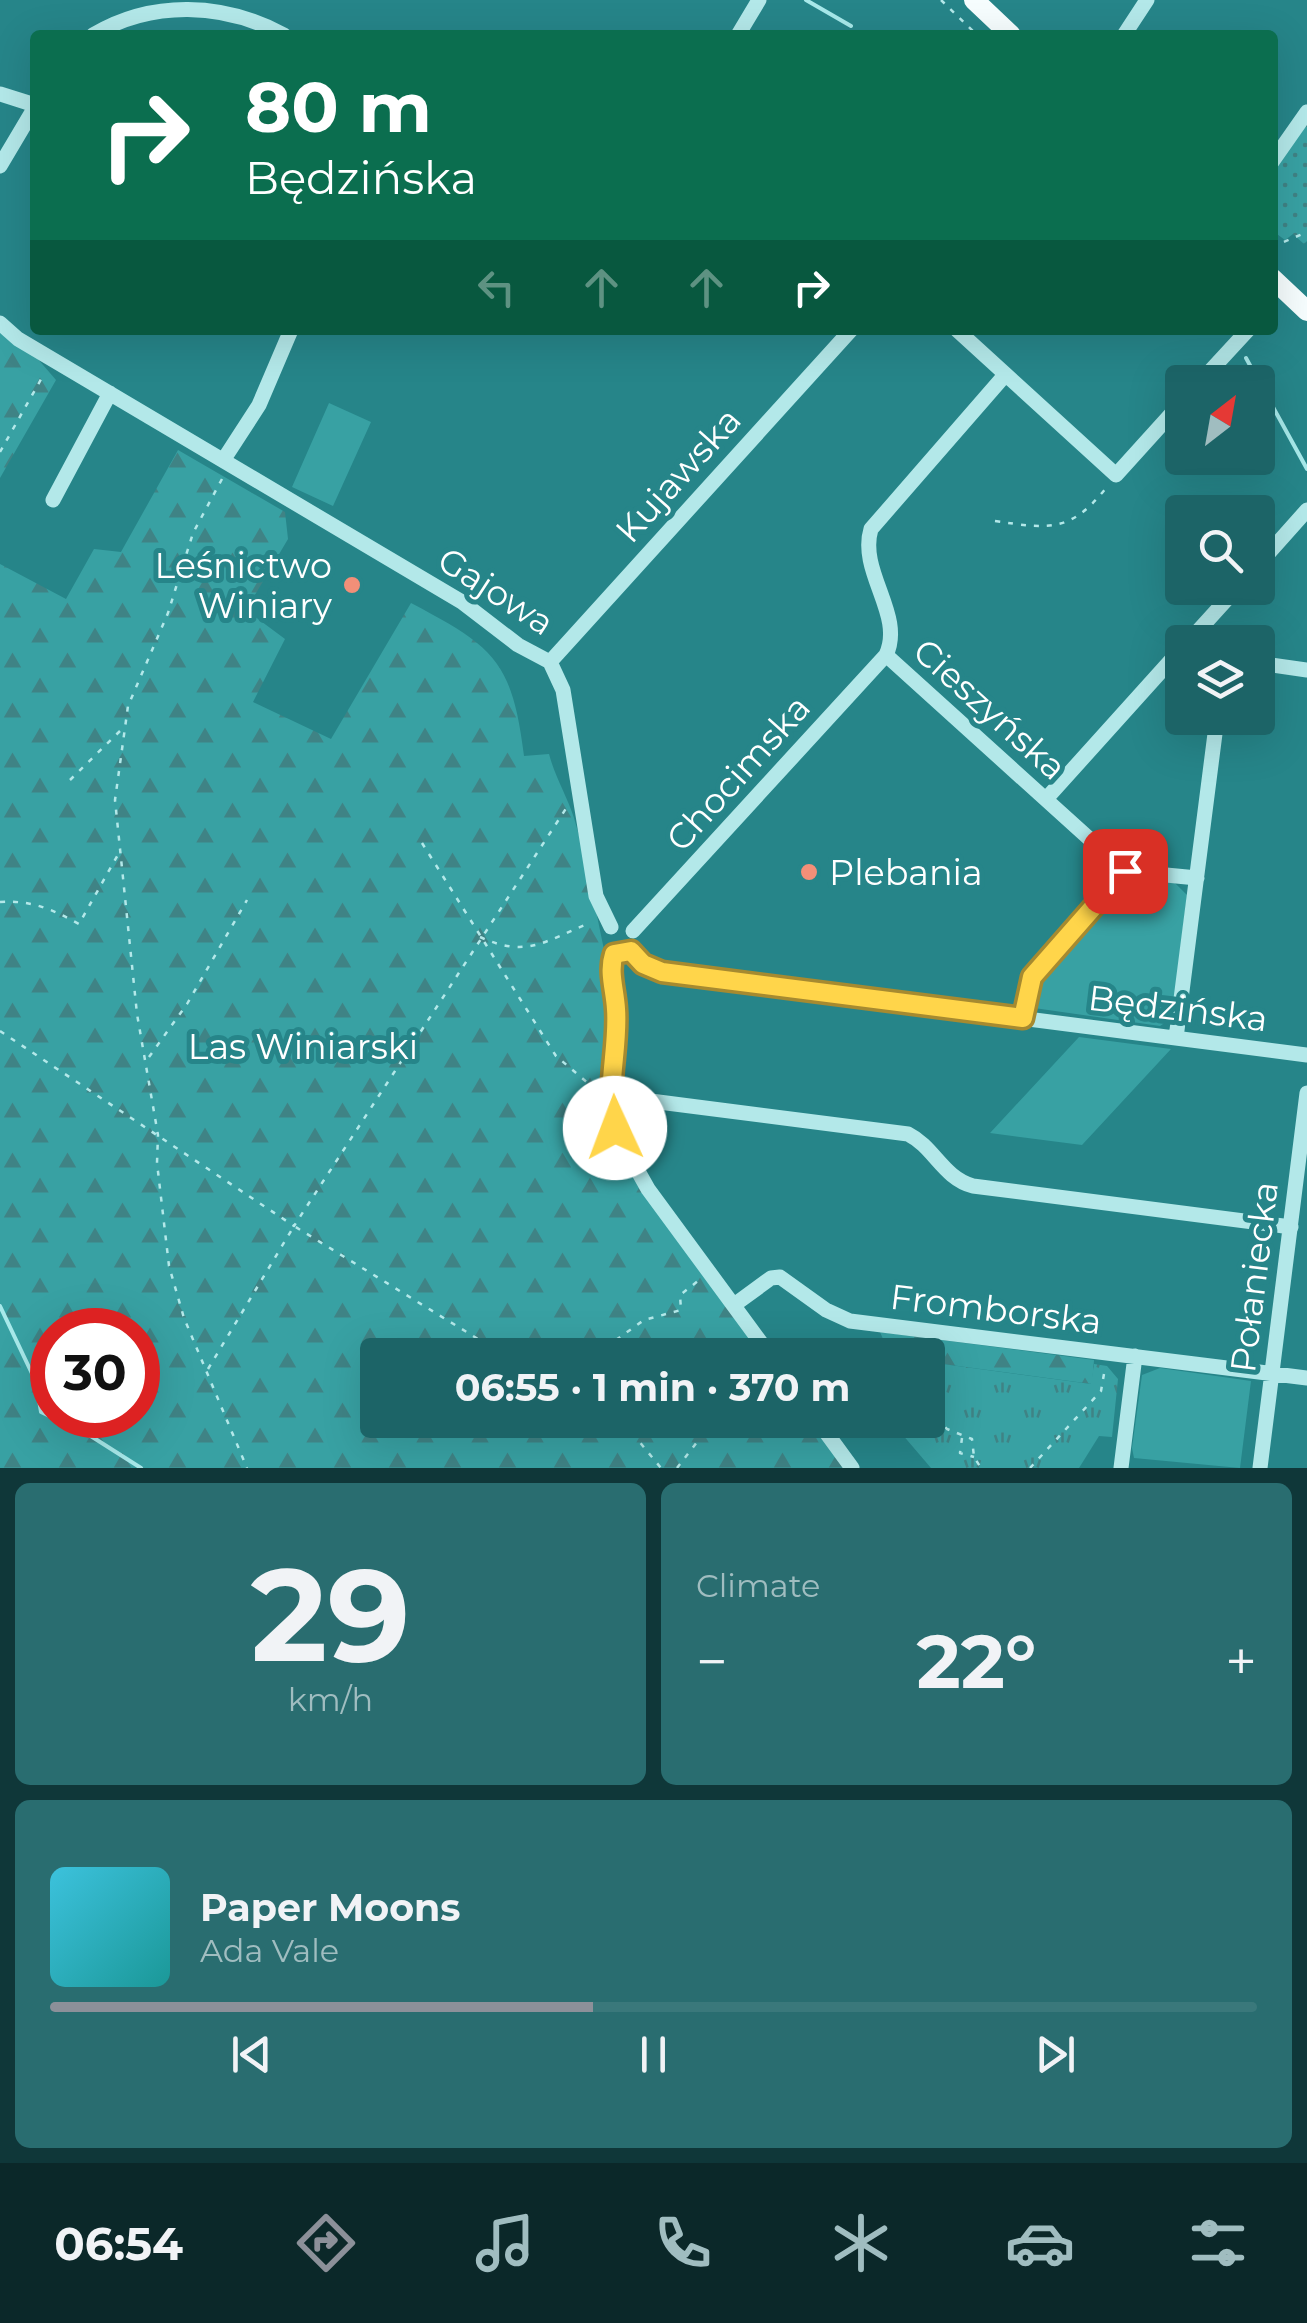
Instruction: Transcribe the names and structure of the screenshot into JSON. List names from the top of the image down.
{
  "streets": {
    "street": [
      "Kujawska",
      "Gajowa",
      "Cieszyńska",
      "Chocimska",
      "Będzińska",
      "Połaniecka",
      "Fromborska"
    ]
  },
  "crossings": [
    ["Kujawska", "Gajowa"],
    ["Gajowa", "Chocimska"],
    ["Gajowa", "Będzińska"],
    ["Cieszyńska", "Chocimska"],
    ["Chocimska", "Będzińska"],
    ["Połaniecka", "Fromborska"]
  ],
  "parks": ["Las Winiarski"],
  "places": ["Leśnictwo Winiary", "Plebania"],
  "north": "top right",
  "page": {
    "turn": ["80 m", "Będzińska"],
    "limit": "30",
    "trip": "06:55 · 1 min · 370 m",
    "tile": [
      ["29", "km/h"],
      "Climate"
    ],
    "heat": ["−", "22°", "+"],
    "song": ["Paper Moons", "Ada Vale"],
    "tabs": "06:54"
  }
}
